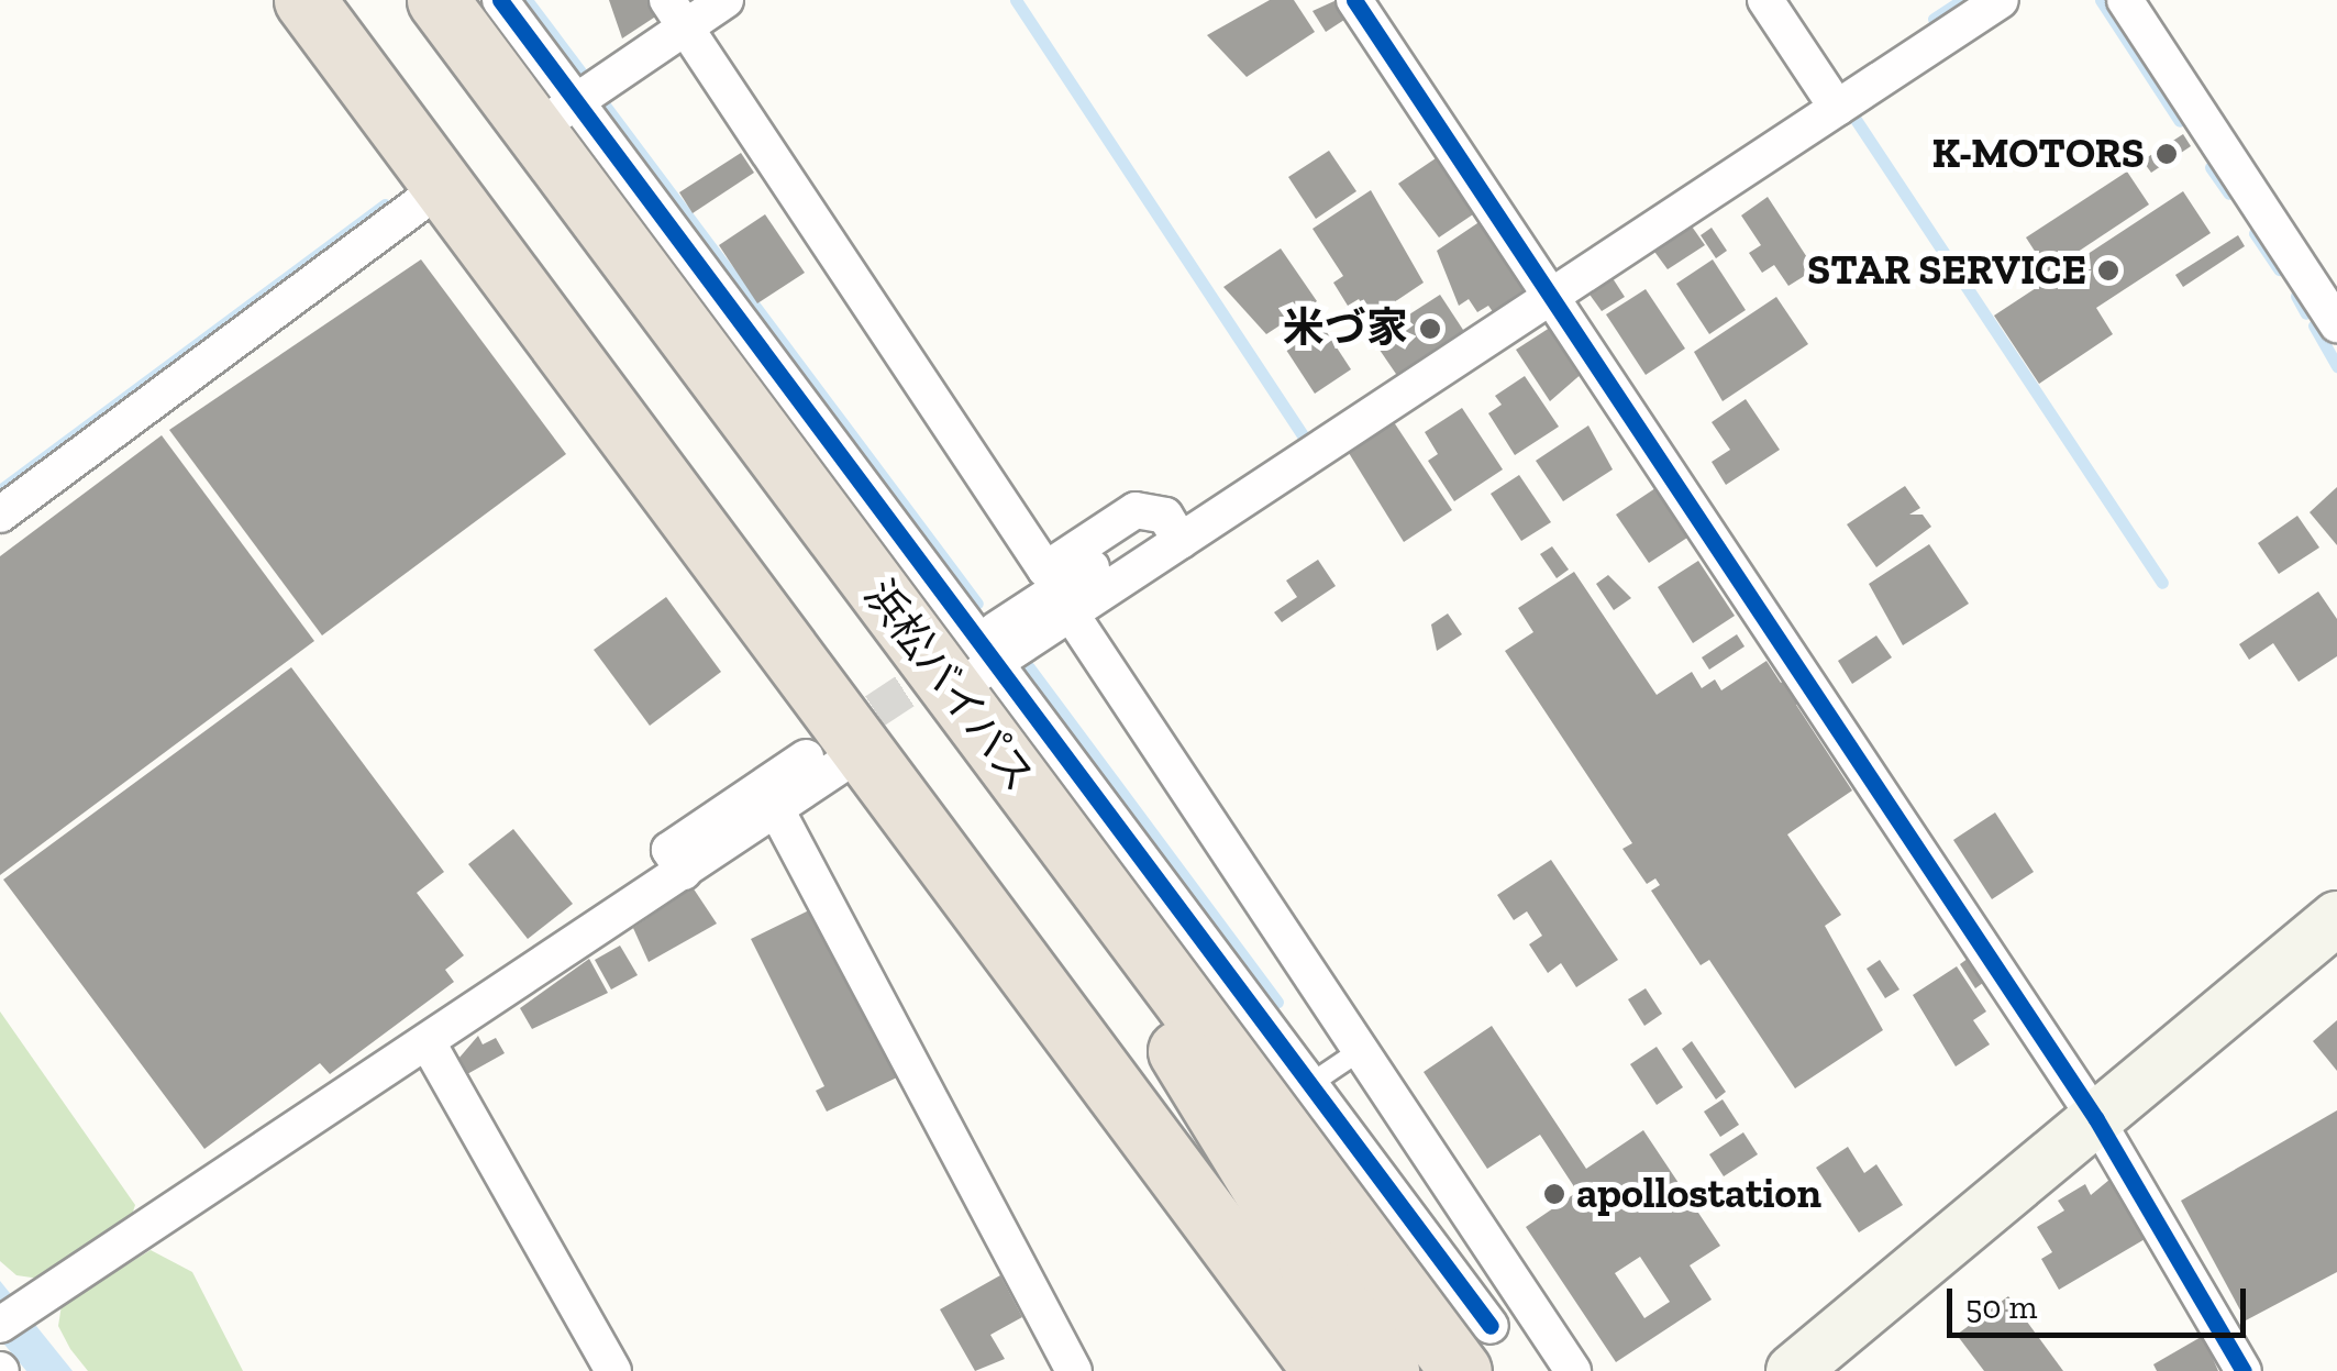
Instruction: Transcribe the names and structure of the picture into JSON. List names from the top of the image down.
{
  "streets": {
    "highway": ["浜松バイパス"]
  },
  "places": [
    "K-MOTORS",
    "STAR SERVICE",
    "米づ家",
    "apollostation"
  ],
  "scale_bar": "50 m"
}
